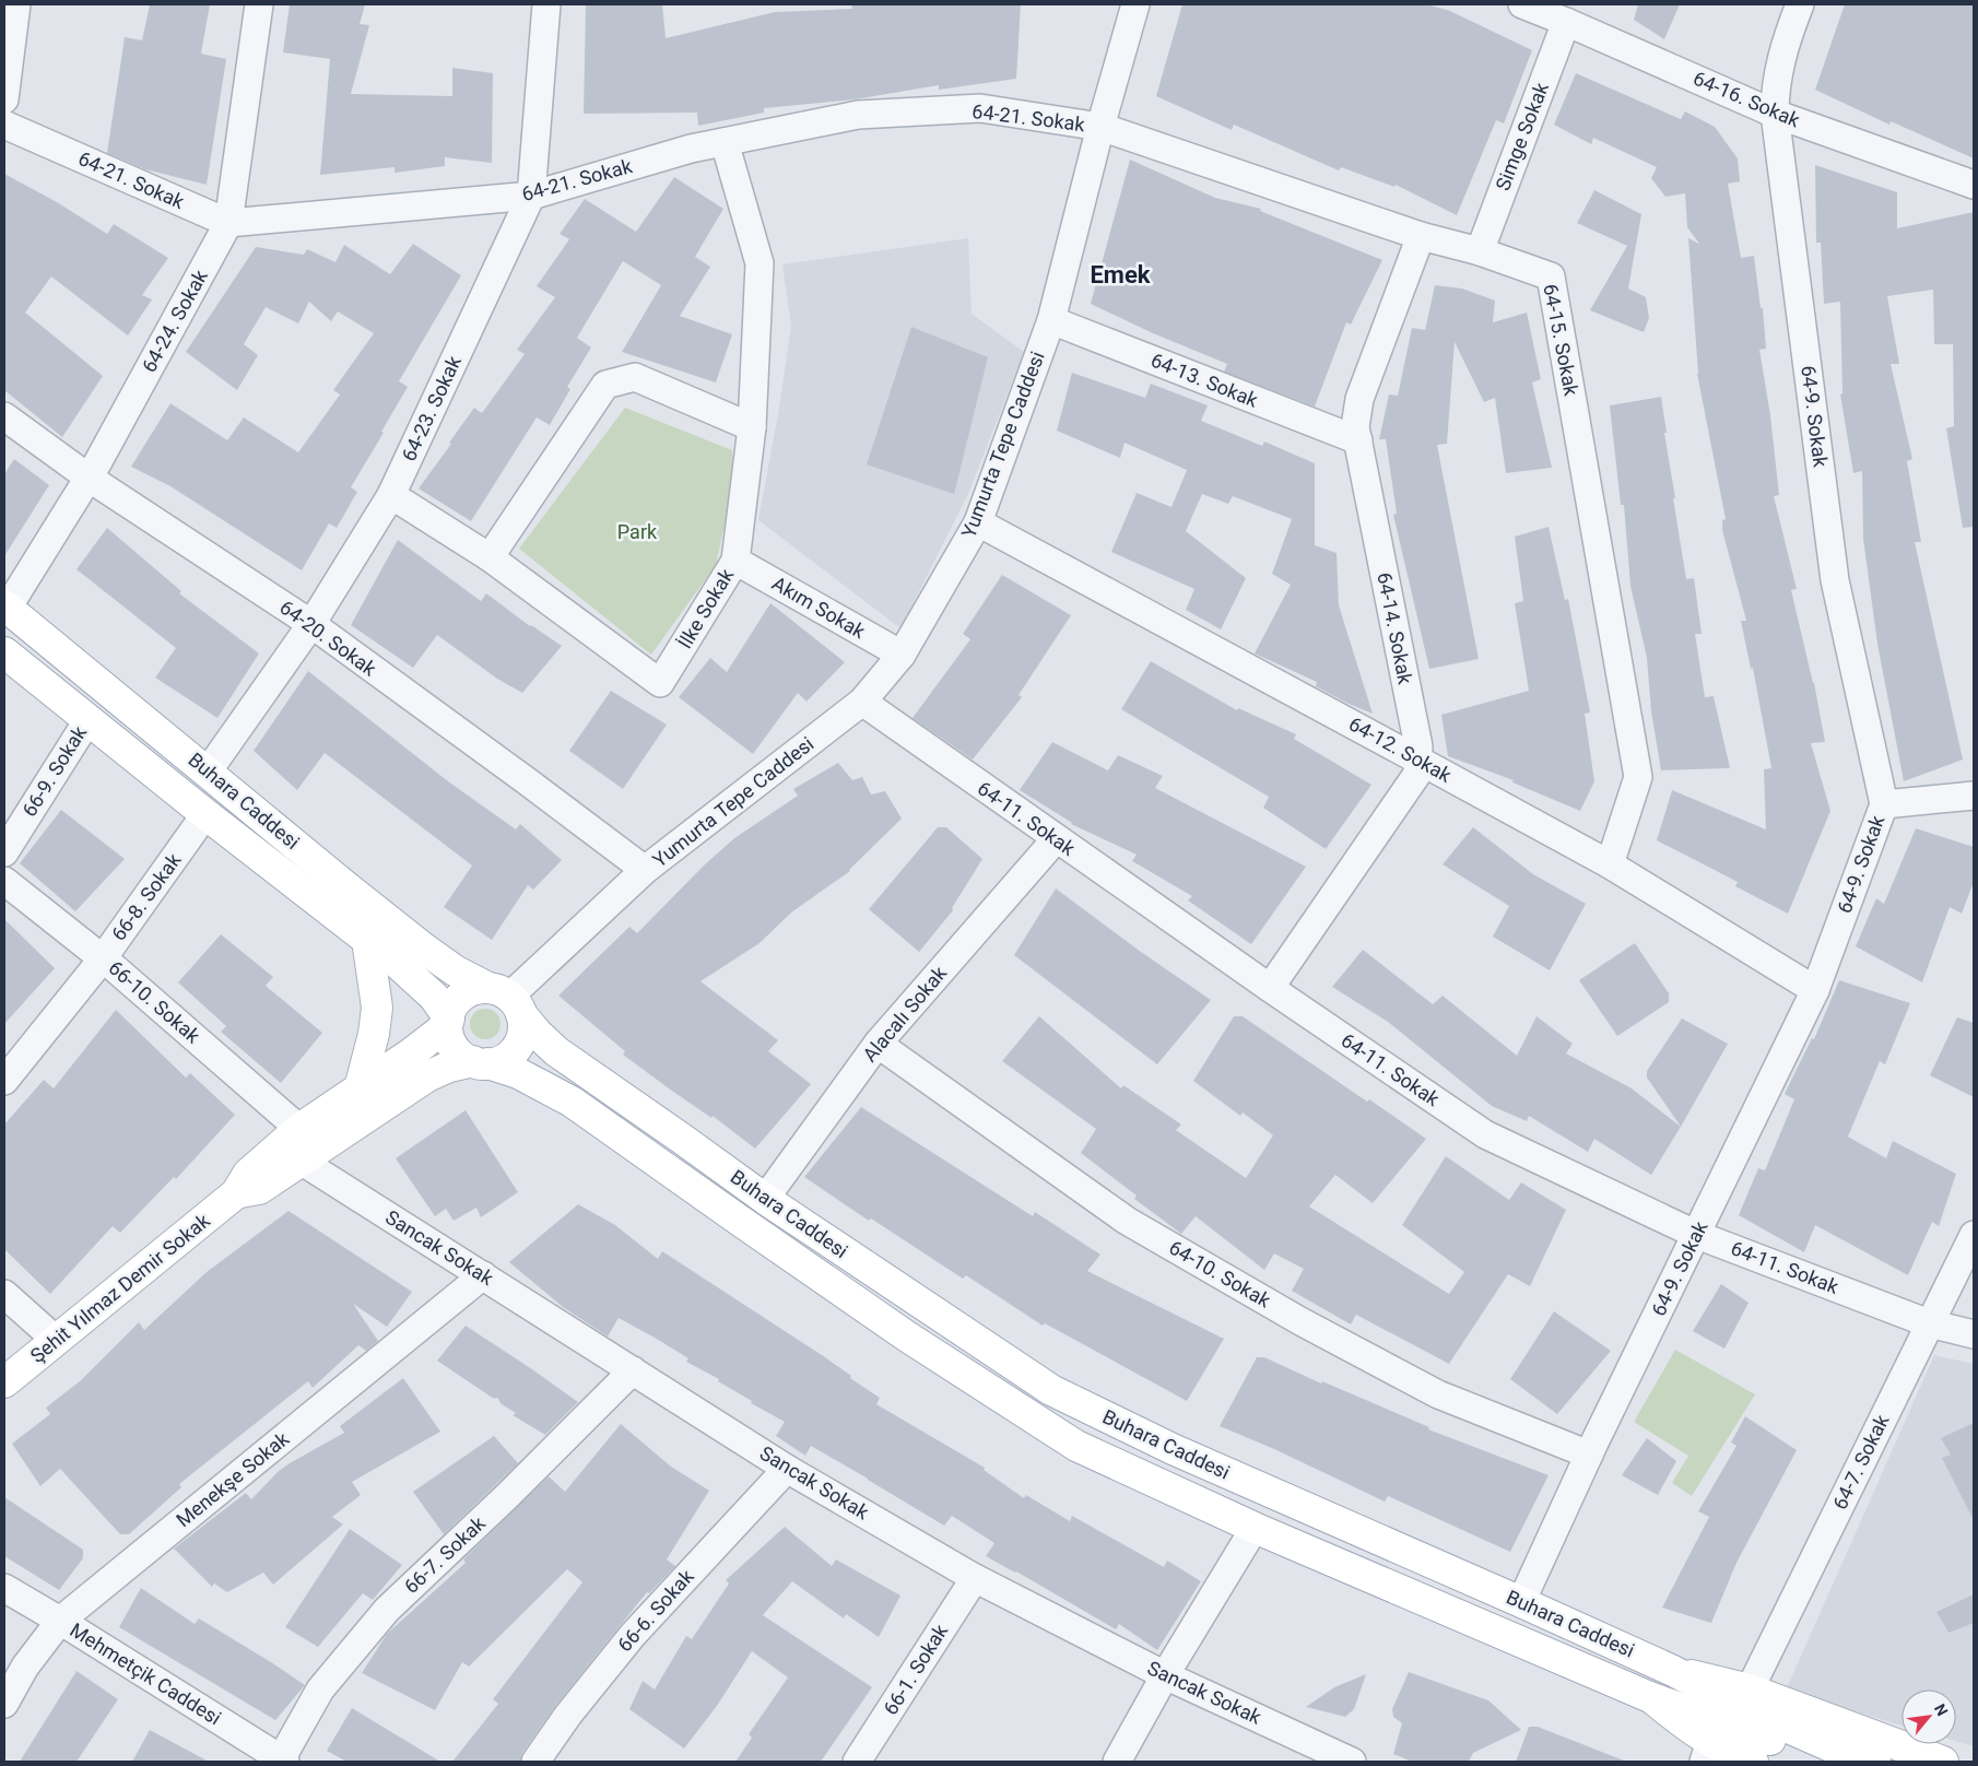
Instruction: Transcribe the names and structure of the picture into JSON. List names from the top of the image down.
{
  "streets": {
    "main road": ["Buhara Caddesi", "Şehit Yılmaz Demir Sokak"],
    "street": [
      "64-16. Sokak",
      "64-21. Sokak",
      "Simge Sokak",
      "64-24. Sokak",
      "64-15. Sokak",
      "64-13. Sokak",
      "64-23. Sokak",
      "64-9. Sokak",
      "Yumurta Tepe Caddesi",
      "Akım Sokak",
      "İlke Sokak",
      "64-14. Sokak",
      "64-20. Sokak",
      "64-12. Sokak",
      "66-9. Sokak",
      "64-11. Sokak",
      "66-8. Sokak",
      "66-10. Sokak",
      "Alacalı Sokak",
      "Sancak Sokak",
      "64-10. Sokak",
      "64-7. Sokak",
      "Menekşe Sokak",
      "66-7. Sokak",
      "66-6. Sokak",
      "66-1. Sokak",
      "Mehmetçik Caddesi"
    ]
  },
  "crossings": [
    ["64-16. Sokak", "Simge Sokak"],
    ["64-16. Sokak", "64-9. Sokak"],
    ["64-21. Sokak", "64-24. Sokak"],
    ["64-21. Sokak", "64-15. Sokak"],
    ["64-21. Sokak", "64-23. Sokak"],
    ["64-21. Sokak", "Yumurta Tepe Caddesi"],
    ["64-21. Sokak", "İlke Sokak"],
    ["Simge Sokak", "64-15. Sokak"],
    ["64-24. Sokak", "64-20. Sokak"],
    ["64-24. Sokak", "Buhara Caddesi"],
    ["64-15. Sokak", "Yumurta Tepe Caddesi"],
    ["64-15. Sokak", "64-14. Sokak"],
    ["64-15. Sokak", "64-12. Sokak"],
    ["64-13. Sokak", "Yumurta Tepe Caddesi"],
    ["64-13. Sokak", "64-14. Sokak"],
    ["64-23. Sokak", "İlke Sokak"],
    ["64-23. Sokak", "64-20. Sokak"],
    ["64-23. Sokak", "Buhara Caddesi"],
    ["64-9. Sokak", "64-12. Sokak"],
    ["64-9. Sokak", "Buhara Caddesi"],
    ["64-9. Sokak", "64-11. Sokak"],
    ["64-9. Sokak", "64-10. Sokak"],
    ["Yumurta Tepe Caddesi", "Akım Sokak"],
    ["Yumurta Tepe Caddesi", "64-20. Sokak"],
    ["Yumurta Tepe Caddesi", "64-12. Sokak"],
    ["Yumurta Tepe Caddesi", "Buhara Caddesi"],
    ["Yumurta Tepe Caddesi", "64-11. Sokak"],
    ["Yumurta Tepe Caddesi", "Şehit Yılmaz Demir Sokak"],
    ["Akım Sokak", "İlke Sokak"],
    ["64-14. Sokak", "64-12. Sokak"],
    ["64-14. Sokak", "64-11. Sokak"],
    ["66-9. Sokak", "Buhara Caddesi"],
    ["Buhara Caddesi", "66-8. Sokak"],
    ["Buhara Caddesi", "Alacalı Sokak"],
    ["Buhara Caddesi", "Şehit Yılmaz Demir Sokak"],
    ["64-11. Sokak", "Alacalı Sokak"],
    ["64-11. Sokak", "64-7. Sokak"],
    ["66-8. Sokak", "66-10. Sokak"],
    ["66-10. Sokak", "Sancak Sokak"],
    ["66-10. Sokak", "Şehit Yılmaz Demir Sokak"],
    ["Alacalı Sokak", "64-10. Sokak"],
    ["Sancak Sokak", "Şehit Yılmaz Demir Sokak"],
    ["Sancak Sokak", "Menekşe Sokak"],
    ["Sancak Sokak", "66-7. Sokak"],
    ["Sancak Sokak", "66-6. Sokak"],
    ["Sancak Sokak", "66-1. Sokak"],
    ["Menekşe Sokak", "Mehmetçik Caddesi"],
    ["66-7. Sokak", "Mehmetçik Caddesi"]
  ],
  "districts": ["Emek"],
  "parks": ["Park"],
  "north": "top right"
}
